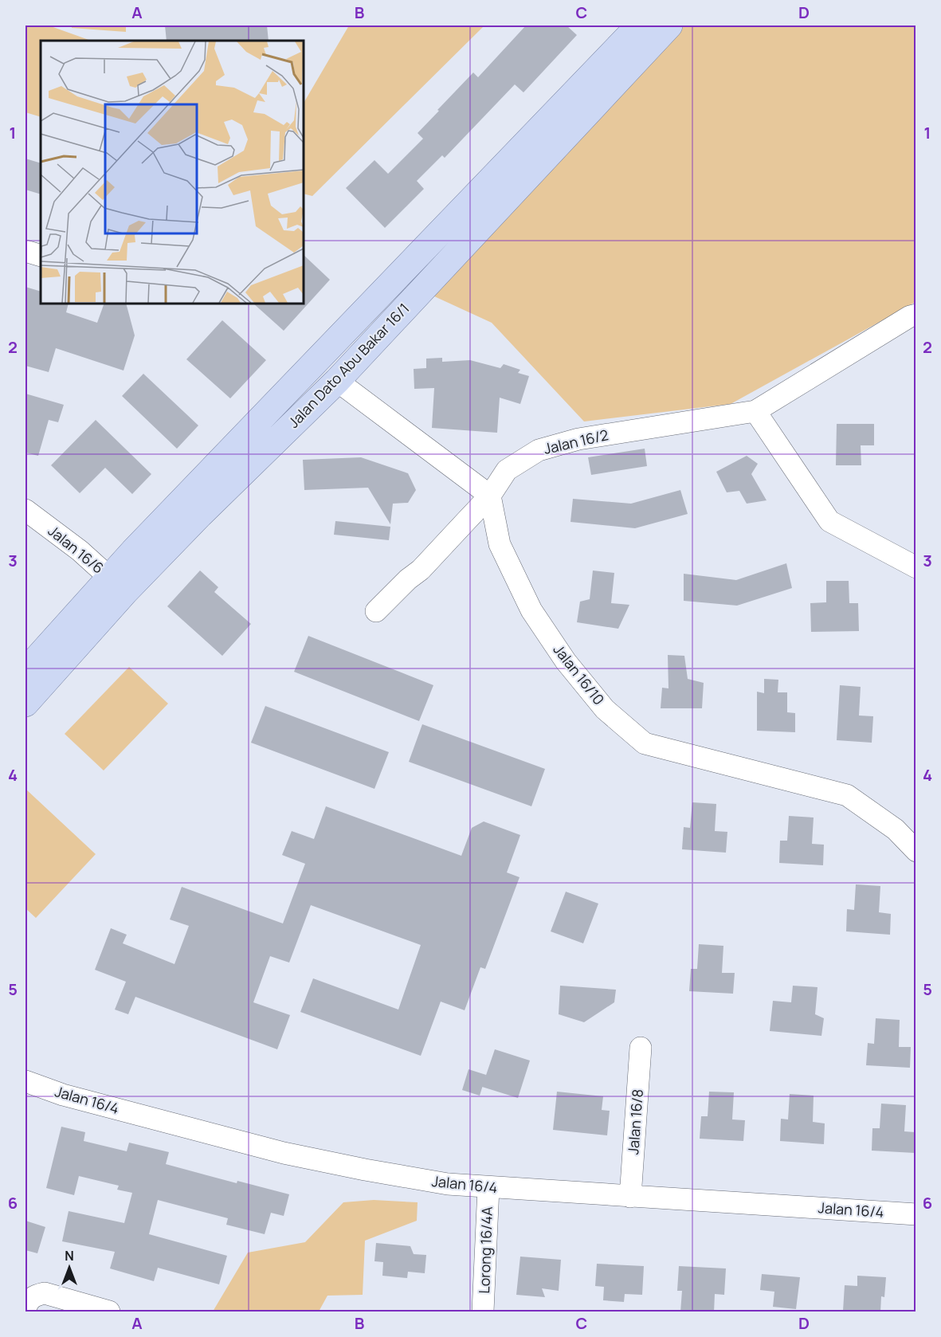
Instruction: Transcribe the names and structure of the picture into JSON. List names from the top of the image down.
{
  "streets": {
    "main road": ["Jalan Dato Abu Bakar 16/1"],
    "street": [
      "Jalan 16/2",
      "Jalan 16/6",
      "Jalan 16/10",
      "Jalan 16/4",
      "Jalan 16/8",
      "Lorong 16/4A"
    ]
  },
  "crossings": [
    ["Jalan Dato Abu Bakar 16/1", "Jalan 16/6"],
    ["Jalan 16/2", "Jalan 16/10"],
    ["Jalan 16/4", "Jalan 16/8"],
    ["Jalan 16/4", "Lorong 16/4A"]
  ],
  "north": "top",
  "grid": {
    "columns": [
      "A",
      "B",
      "C",
      "D"
    ],
    "rows": [
      "1",
      "2",
      "3",
      "4",
      "5",
      "6"
    ]
  }
}
